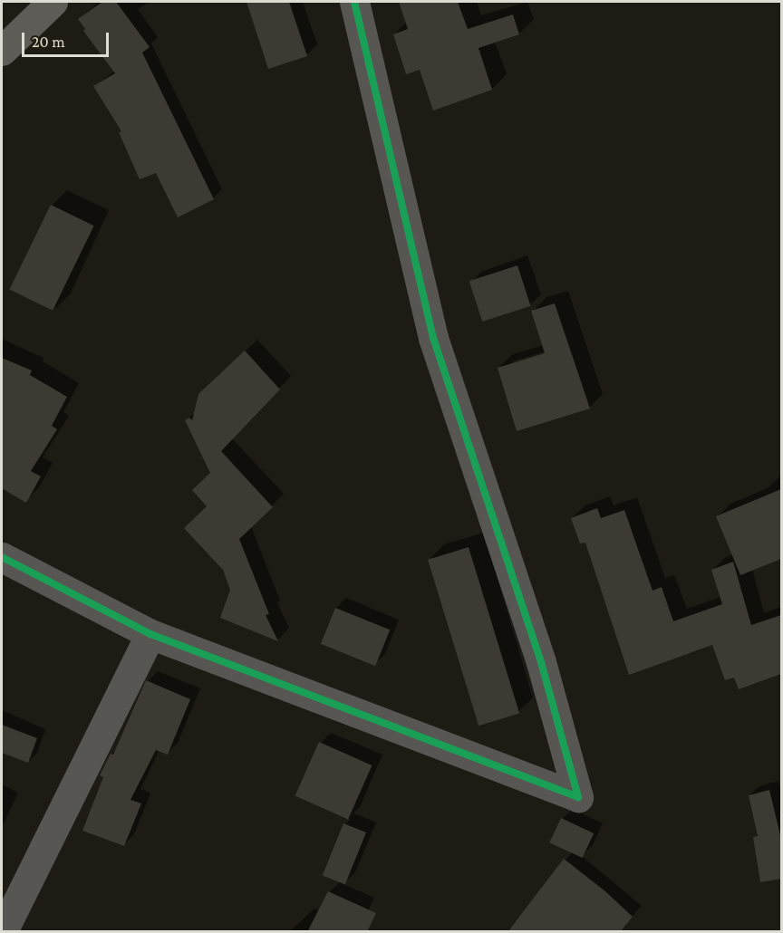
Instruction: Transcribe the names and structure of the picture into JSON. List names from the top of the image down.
{
  "scale_bar": "20 m"
}
